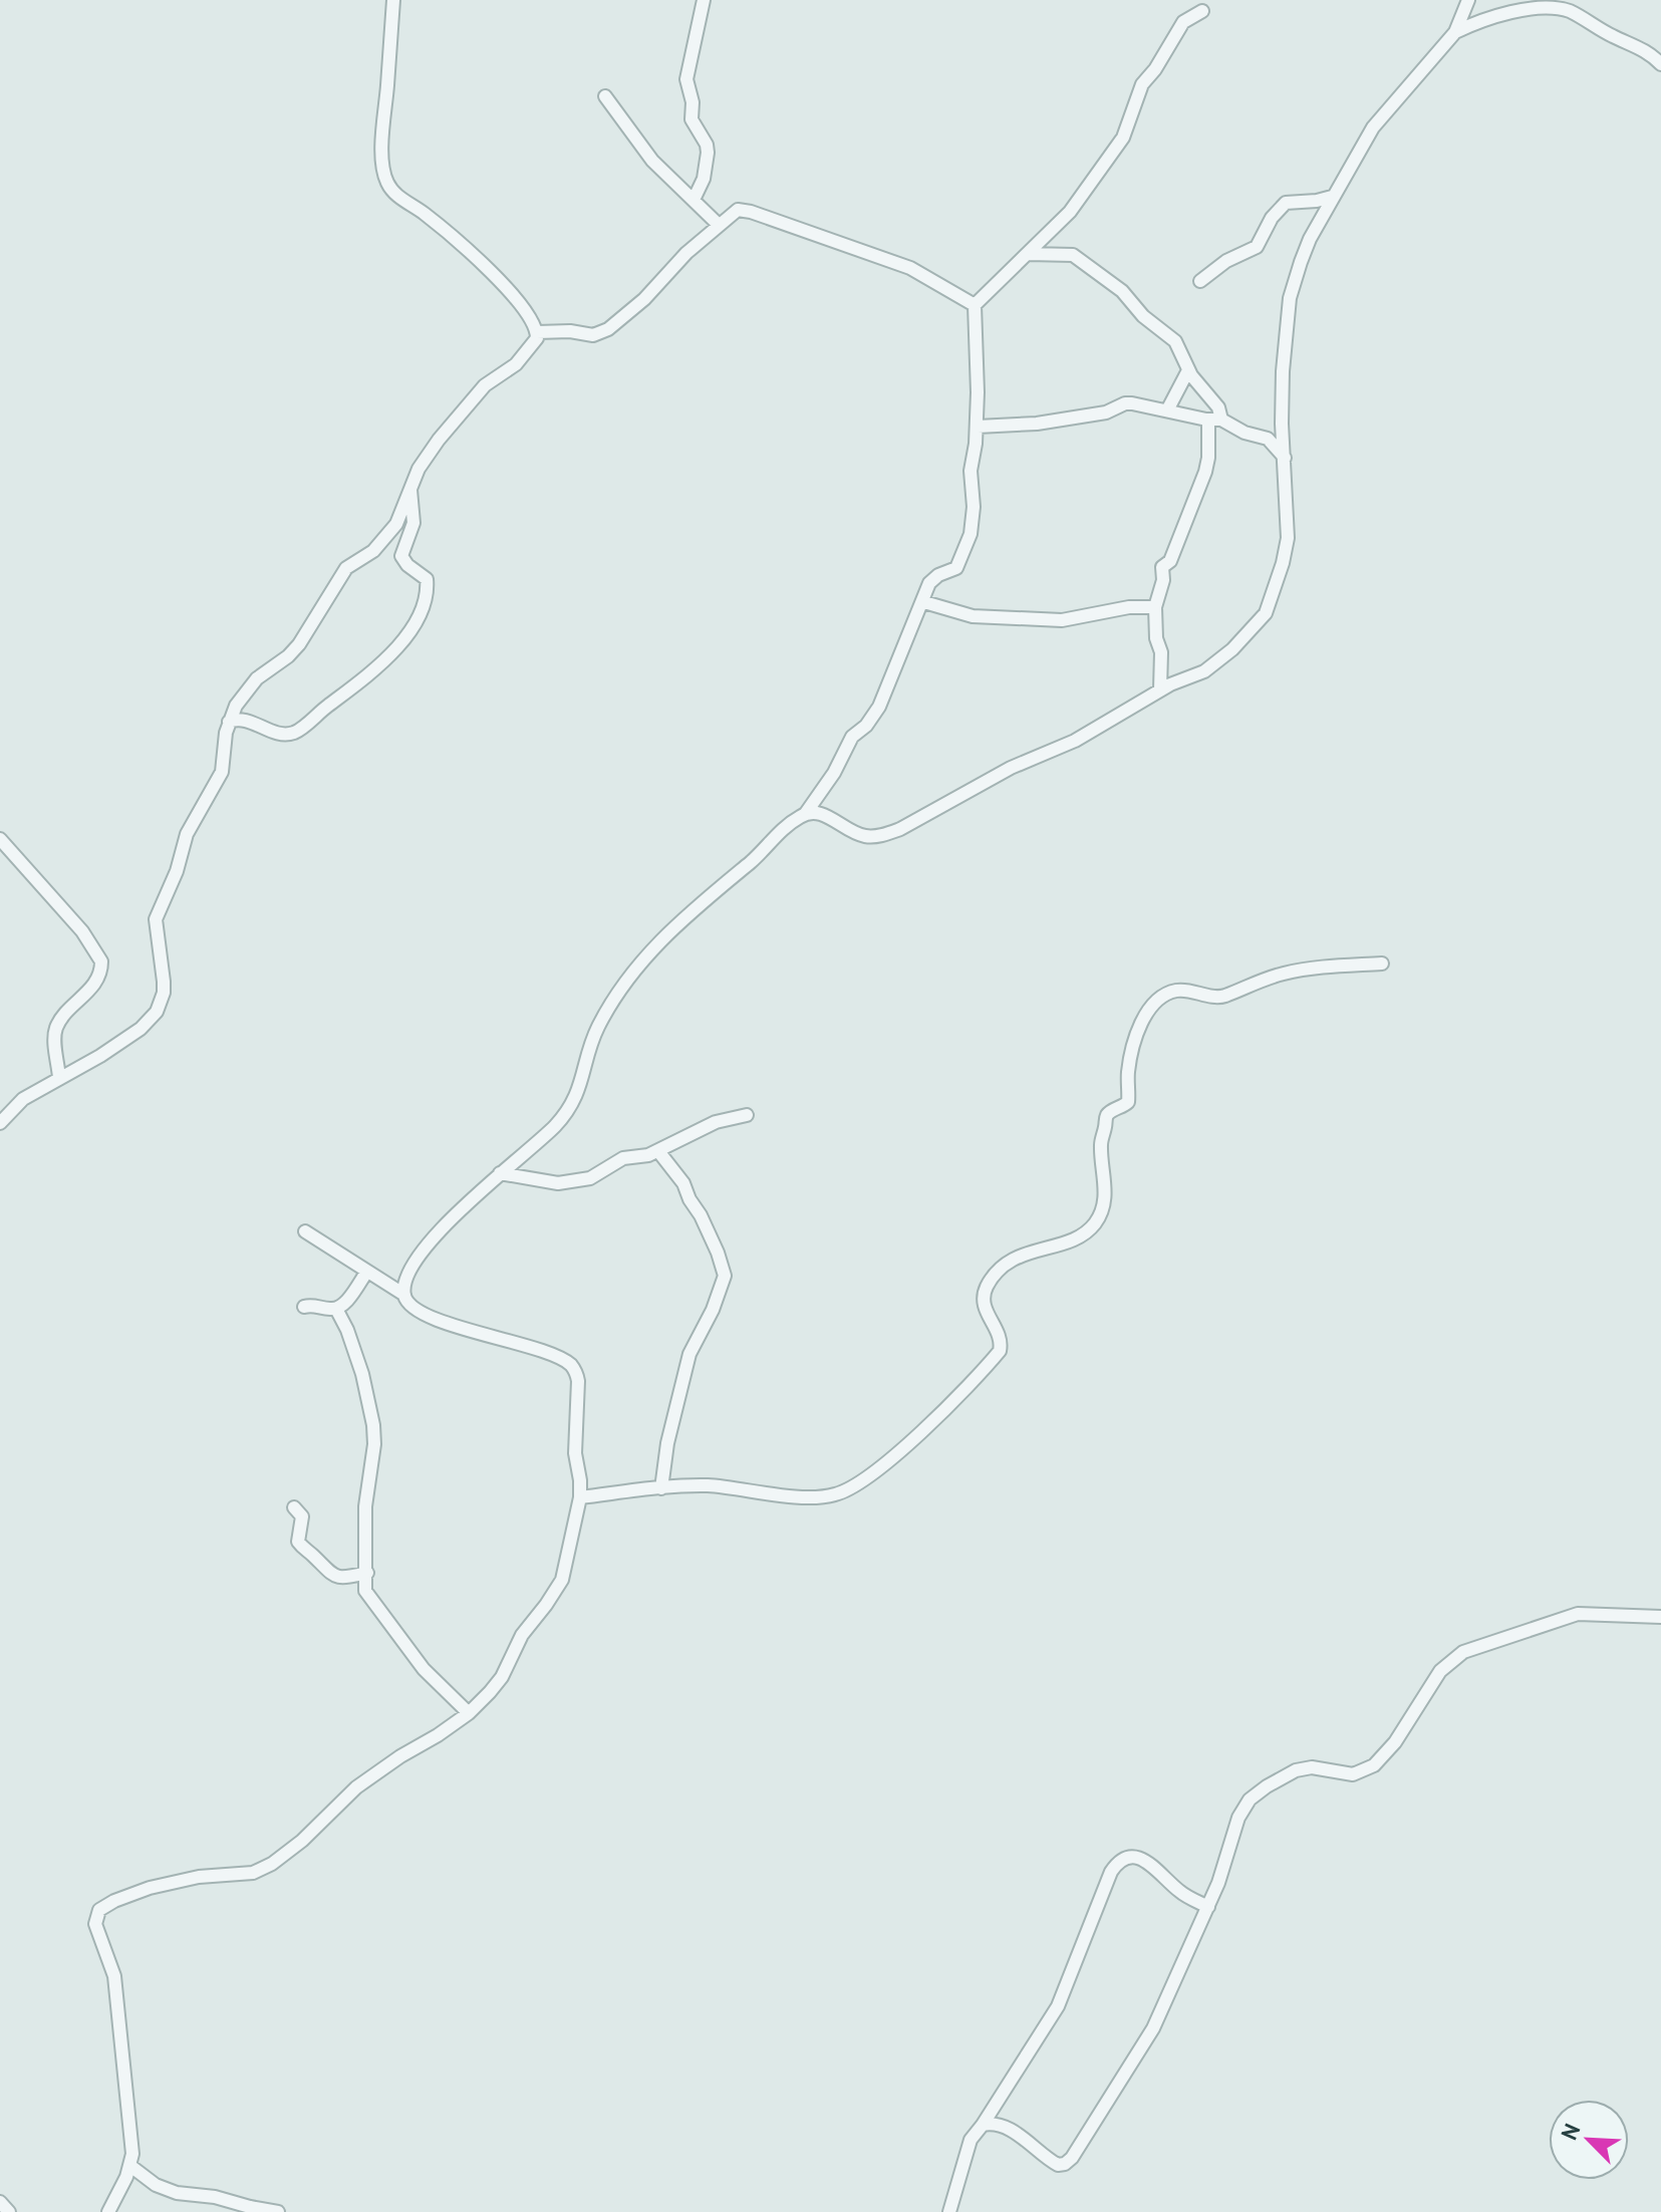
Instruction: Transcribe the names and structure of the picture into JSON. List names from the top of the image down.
{
  "north": "top left"
}
